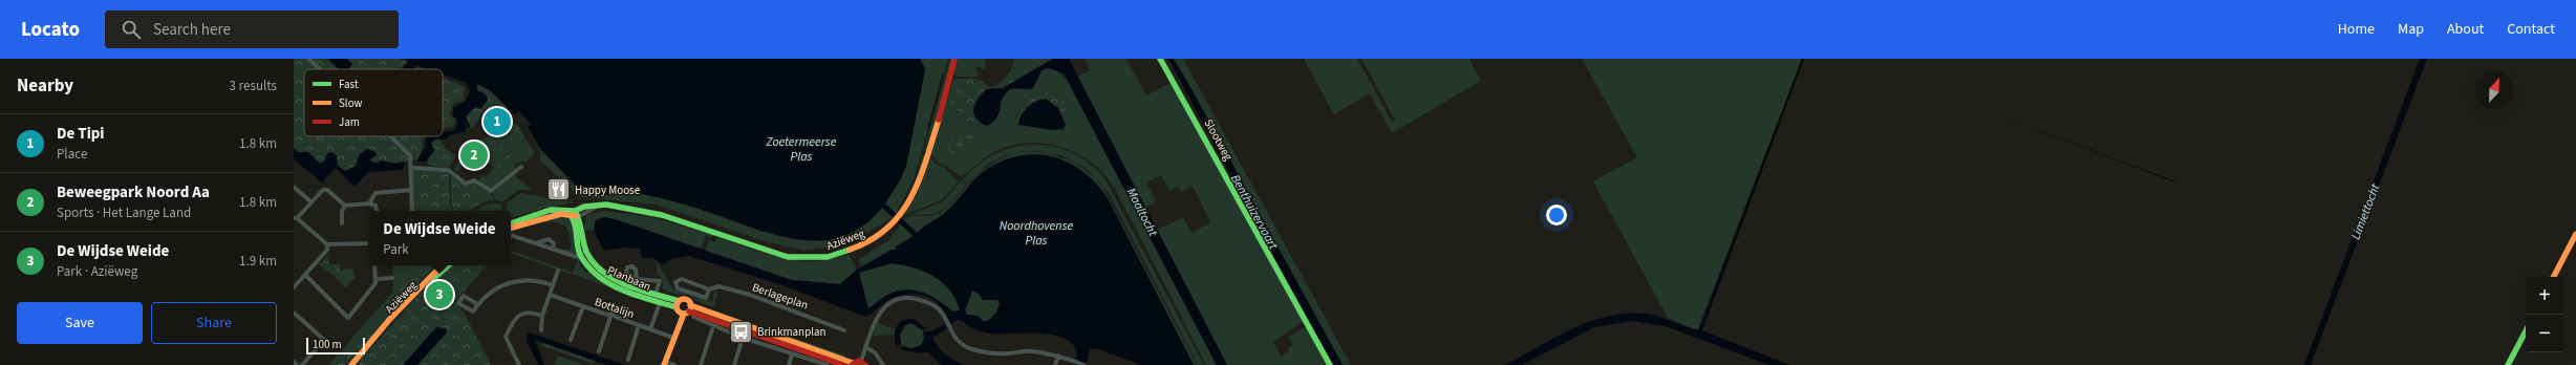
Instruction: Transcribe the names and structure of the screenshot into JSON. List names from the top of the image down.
{
  "streets": {
    "street": [
      "Slootweg",
      "Aziëweg",
      "Planbaan",
      "Berlageplan",
      "Bottalijn"
    ]
  },
  "crossings": [
    ["Aziëweg", "Planbaan"]
  ],
  "water": [
    "Zoetermeerse Plas",
    "Maaltocht",
    "Benthuizervaart",
    "Limiettocht",
    "Noordhovense Plas"
  ],
  "places": {
    "restaurant": ["Happy Moose"],
    "bus stop": ["Brinkmanplan"]
  },
  "legend": ["Fast", "Slow", "Jam"],
  "scale_bar": "100 m",
  "north": "top",
  "page": {
    "header": "Locato",
    "search": "Search here",
    "nav": [
      "Home",
      "Map",
      "About",
      "Contact"
    ],
    "heading": ["Nearby", "3 results"],
    "pins": ["1", "2", "3"],
    "list": [
      {
        "mark": "1",
        "name": "De Tipi",
        "note": "Place",
        "value": "1.8 km"
      },
      {
        "mark": "2",
        "name": "Beweegpark Noord Aa",
        "note": "Sports · Het Lange Land",
        "value": "1.8 km"
      },
      {
        "mark": "3",
        "name": "De Wijdse Weide",
        "note": "Park · Aziëweg",
        "value": "1.9 km"
      }
    ],
    "popup": ["De Wijdse Weide", "Park"],
    "map_buttons": ["+", "−"],
    "buttons": ["Save", "Share"],
    "scale": "100 m"
  }
}
